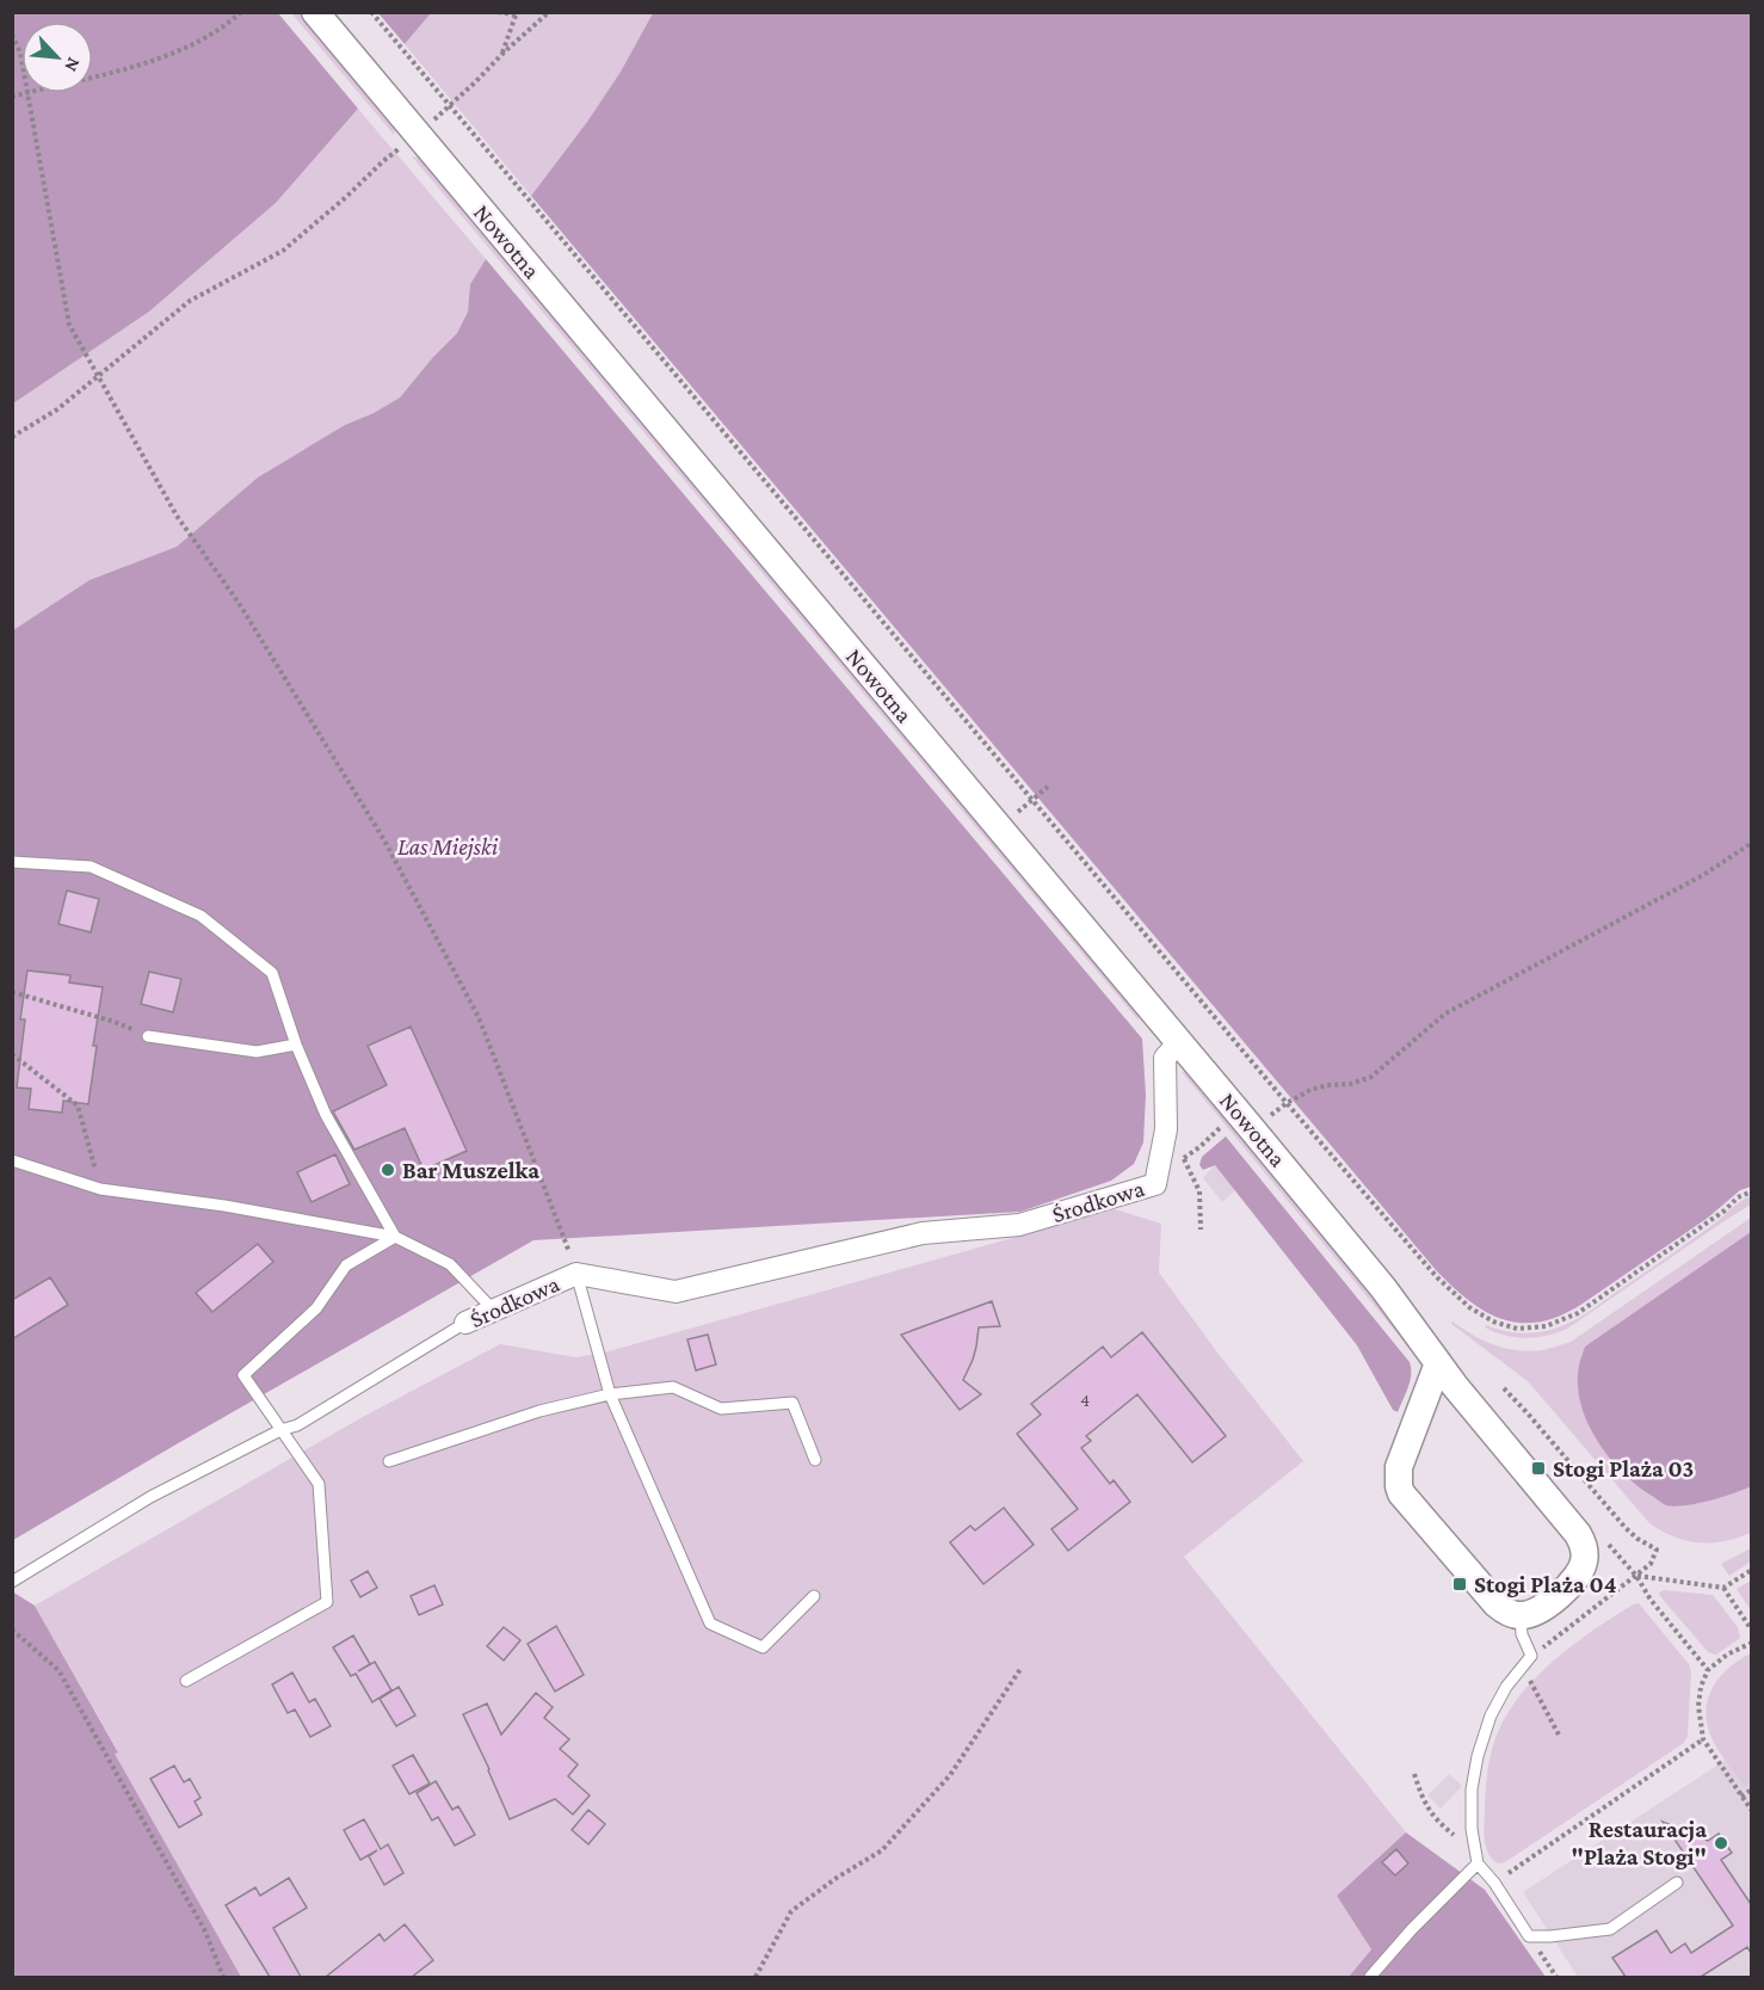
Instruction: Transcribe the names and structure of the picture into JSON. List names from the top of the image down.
{
  "streets": {
    "street": ["Nowotna", "Środkowa"]
  },
  "parks": ["Las Miejski"],
  "places": {
    "other": ["Bar Muszelka", "Restauracja \"Plaża Stogi\""],
    "transit": ["Stogi Plaża 03", "Stogi Plaża 04"]
  },
  "house_numbers": ["4"],
  "north": "bottom right"
}
